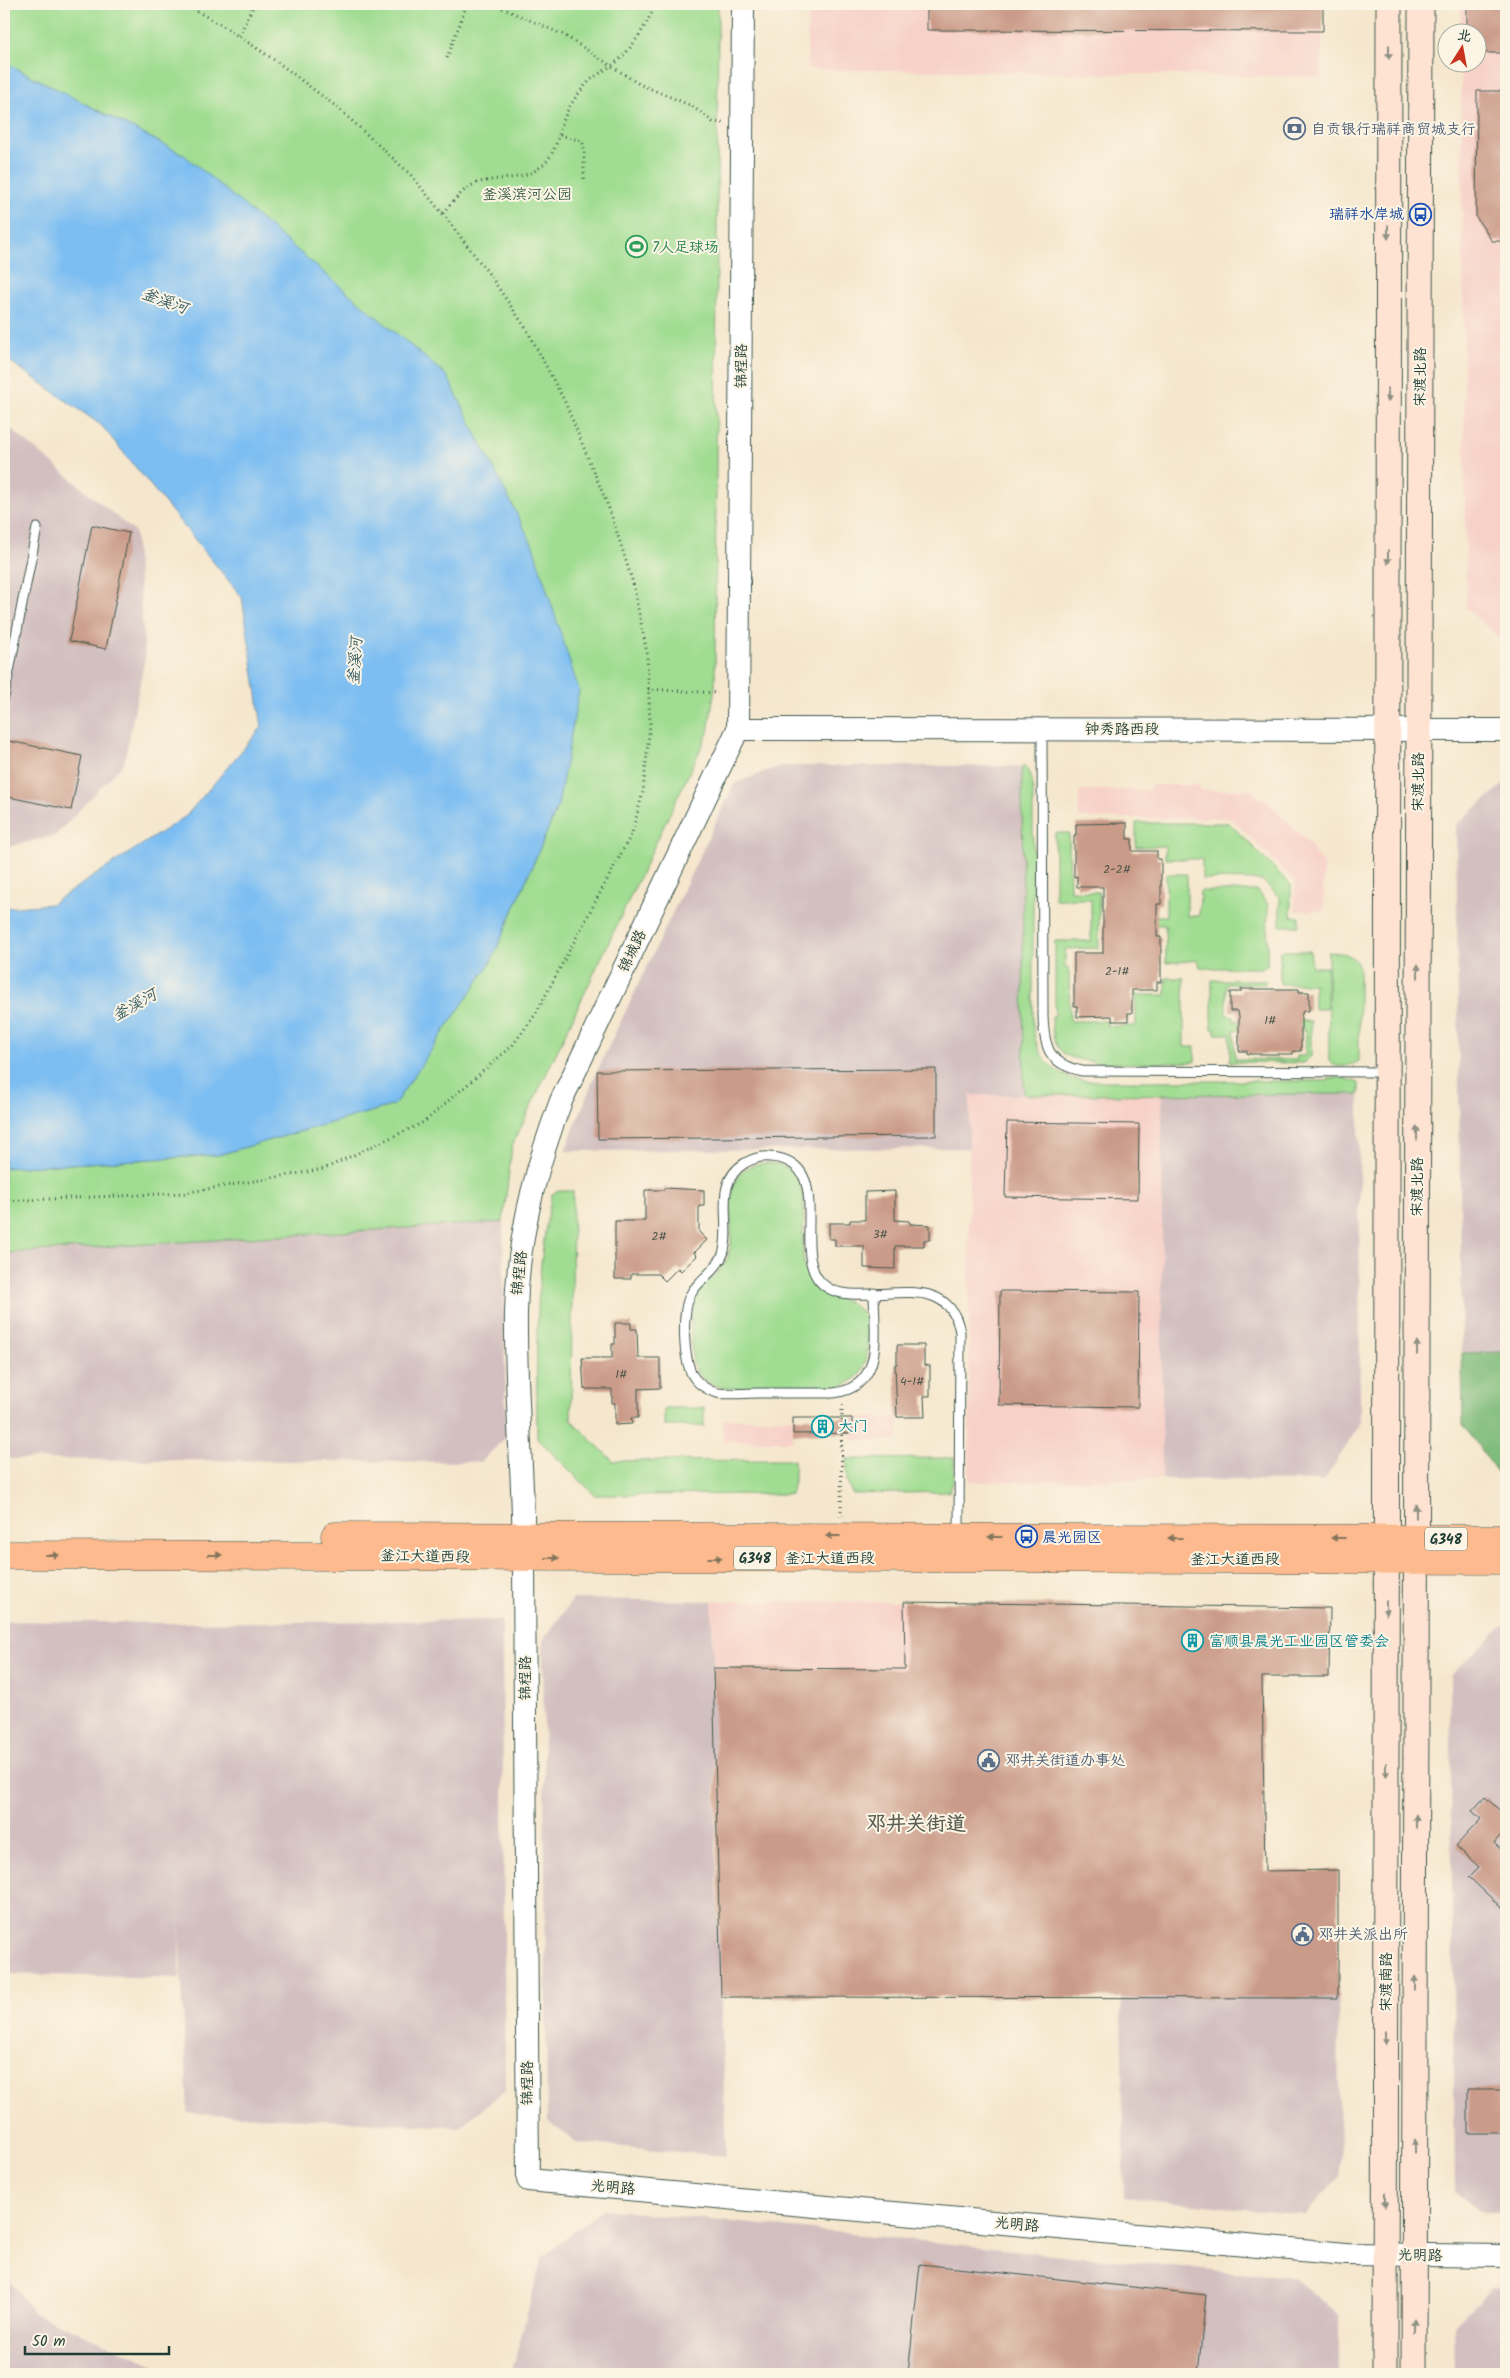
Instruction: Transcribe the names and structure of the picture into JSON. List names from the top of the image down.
{
  "streets": {
    "highway": ["G348", "釜江大道西段"],
    "main road": ["宋渡北路", "宋渡南路"],
    "street": [
      "锦程路",
      "钟秀路西段",
      "锦城路",
      "光明路"
    ]
  },
  "crossings": [
    ["锦程路", "钟秀路西段"],
    ["锦程路", "锦城路"],
    ["锦程路", "釜江大道西段"],
    ["锦程路", "光明路"],
    ["宋渡北路", "钟秀路西段"],
    ["宋渡北路", "釜江大道西段"],
    ["宋渡北路", "宋渡南路"],
    ["钟秀路西段", "锦城路"],
    ["釜江大道西段", "宋渡南路"],
    ["宋渡南路", "光明路"]
  ],
  "districts": ["邓井关街道"],
  "water": ["釜溪河"],
  "parks": ["釜溪滨河公园"],
  "places": {
    "bank": ["自贡银行瑞祥商贸城支行"],
    "bus stop": ["瑞祥水岸城", "晨光园区"],
    "sports": ["7人足球场"],
    "building": ["大门", "富顺县晨光工业园区管委会"],
    "public building": ["邓井关街道办事处", "邓井关派出所"]
  },
  "house_numbers": [
    "2-2#",
    "2-1#",
    "1#",
    "3#",
    "2#",
    "1#",
    "4-1#"
  ],
  "scale_bar": "50 m",
  "north": "top"
}
